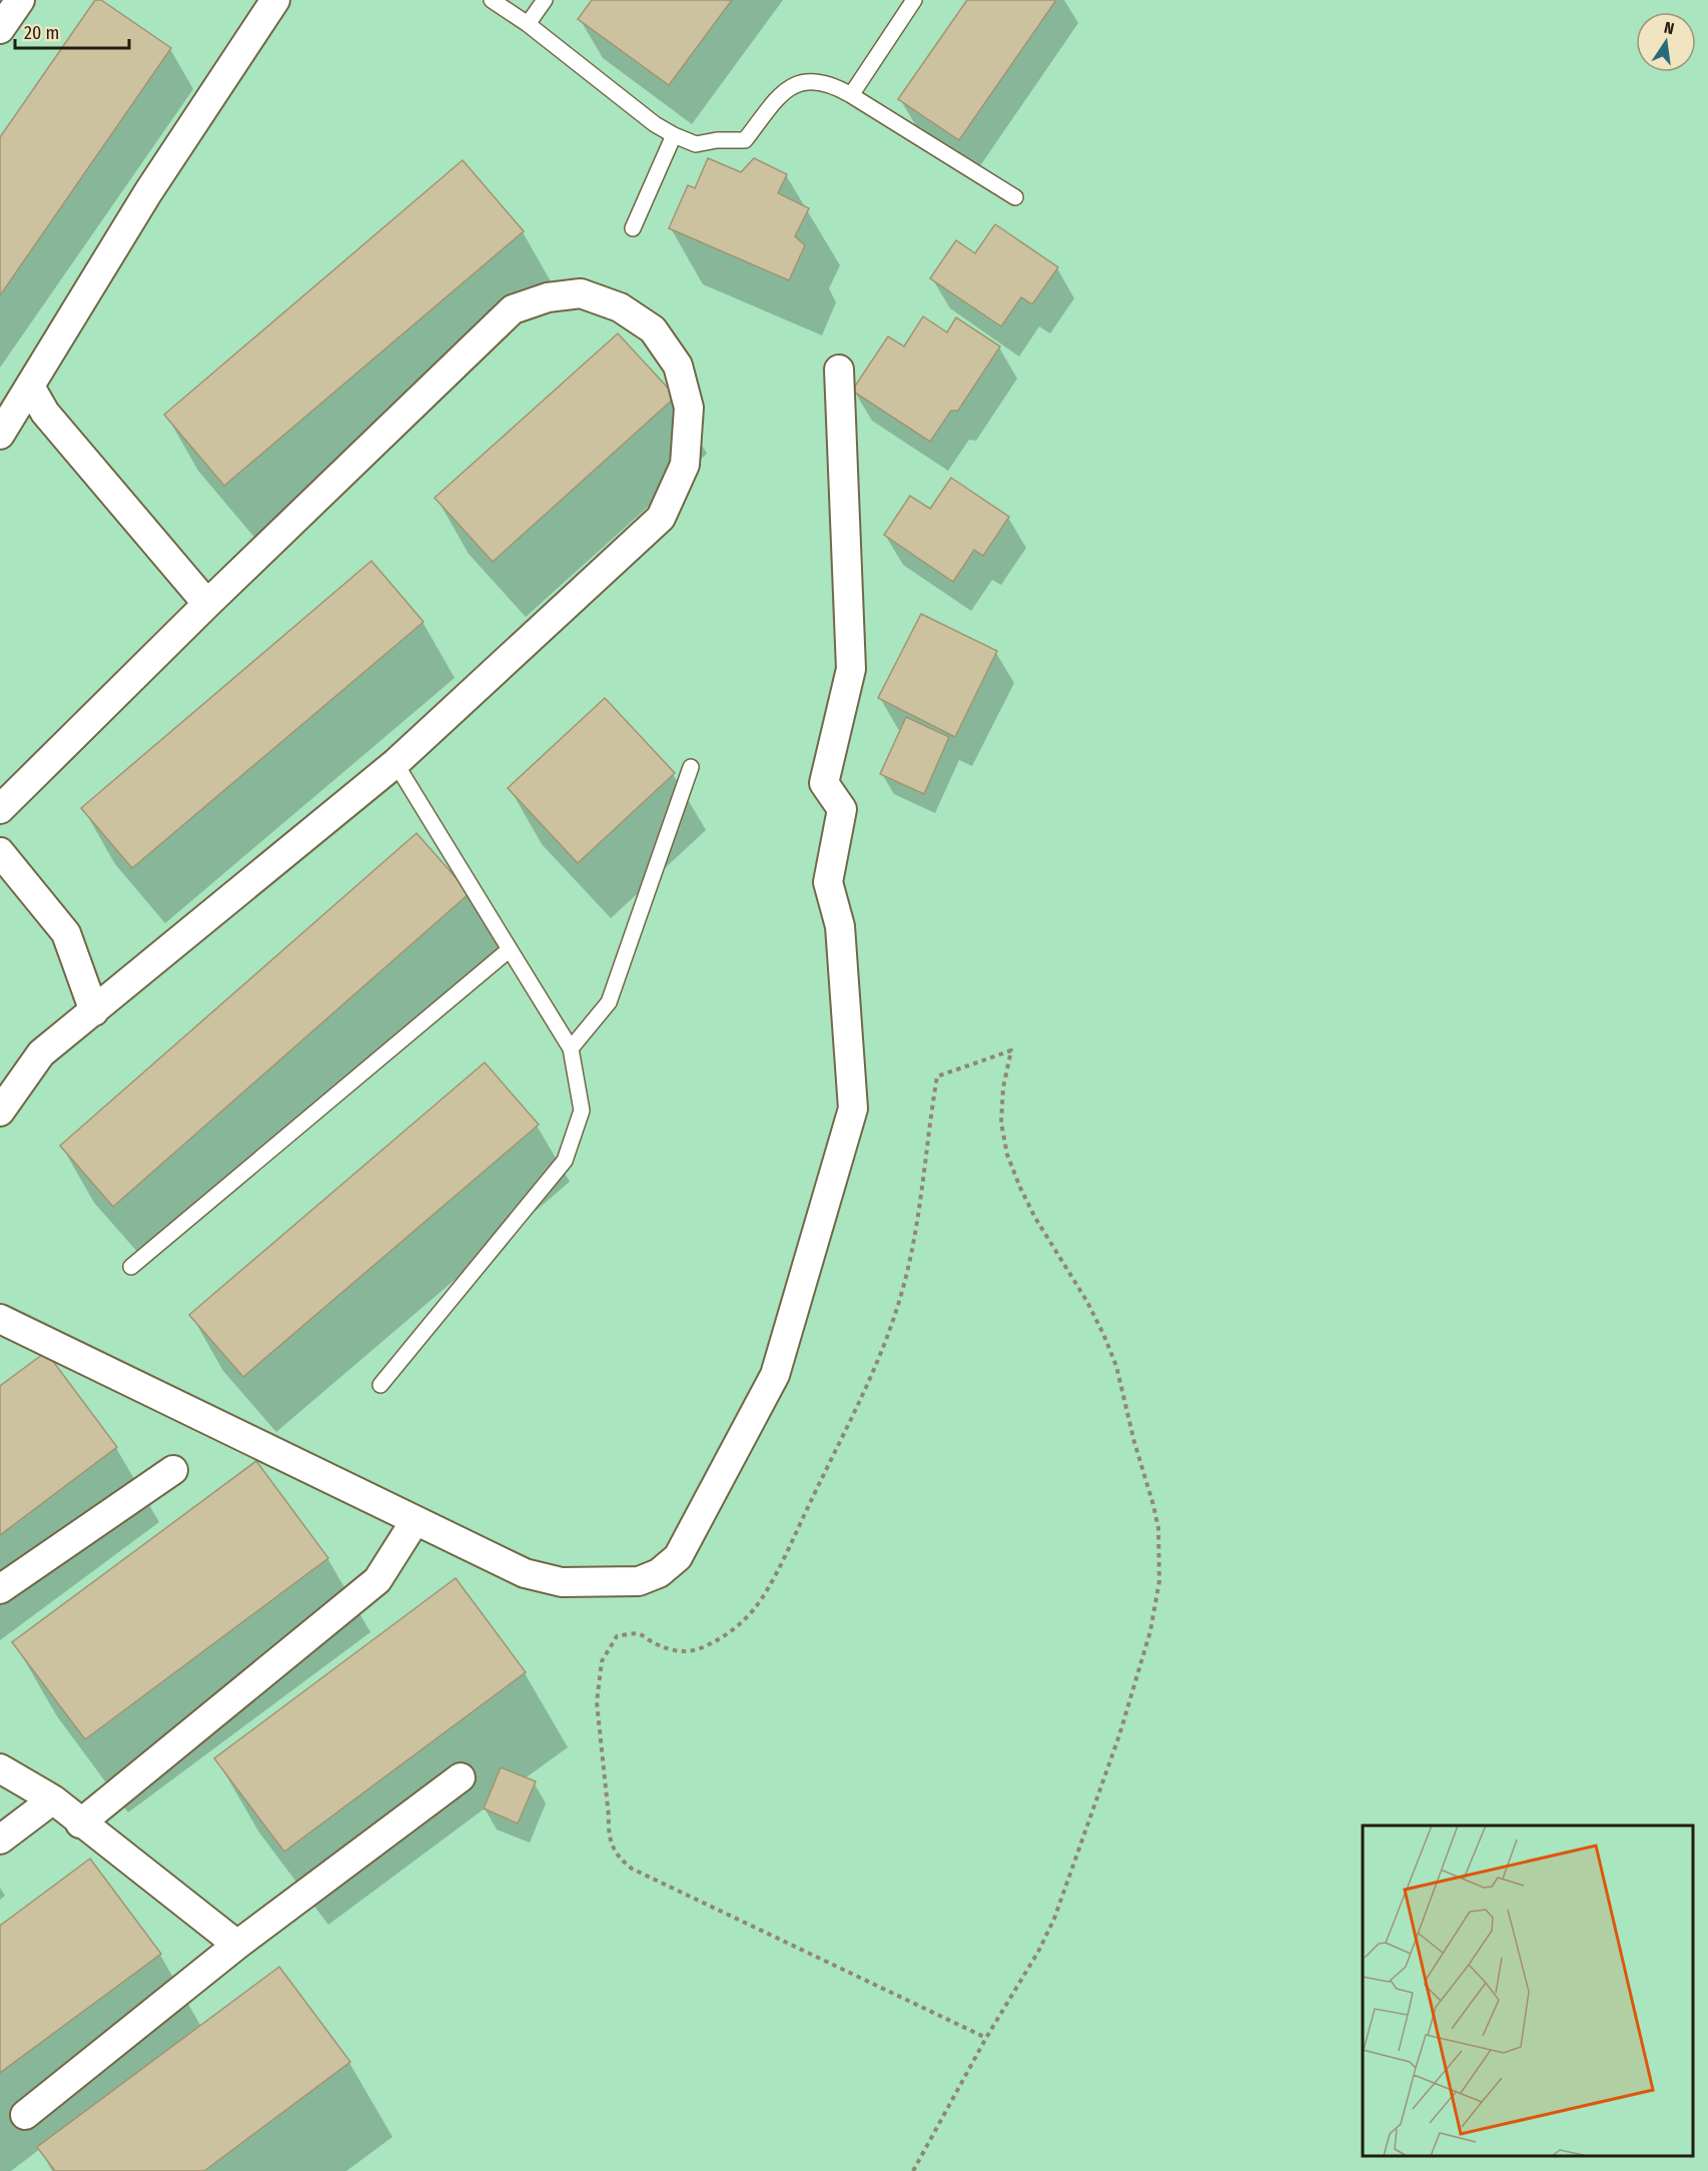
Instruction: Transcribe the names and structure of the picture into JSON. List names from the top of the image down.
{
  "scale_bar": "20 m",
  "north": "top"
}
